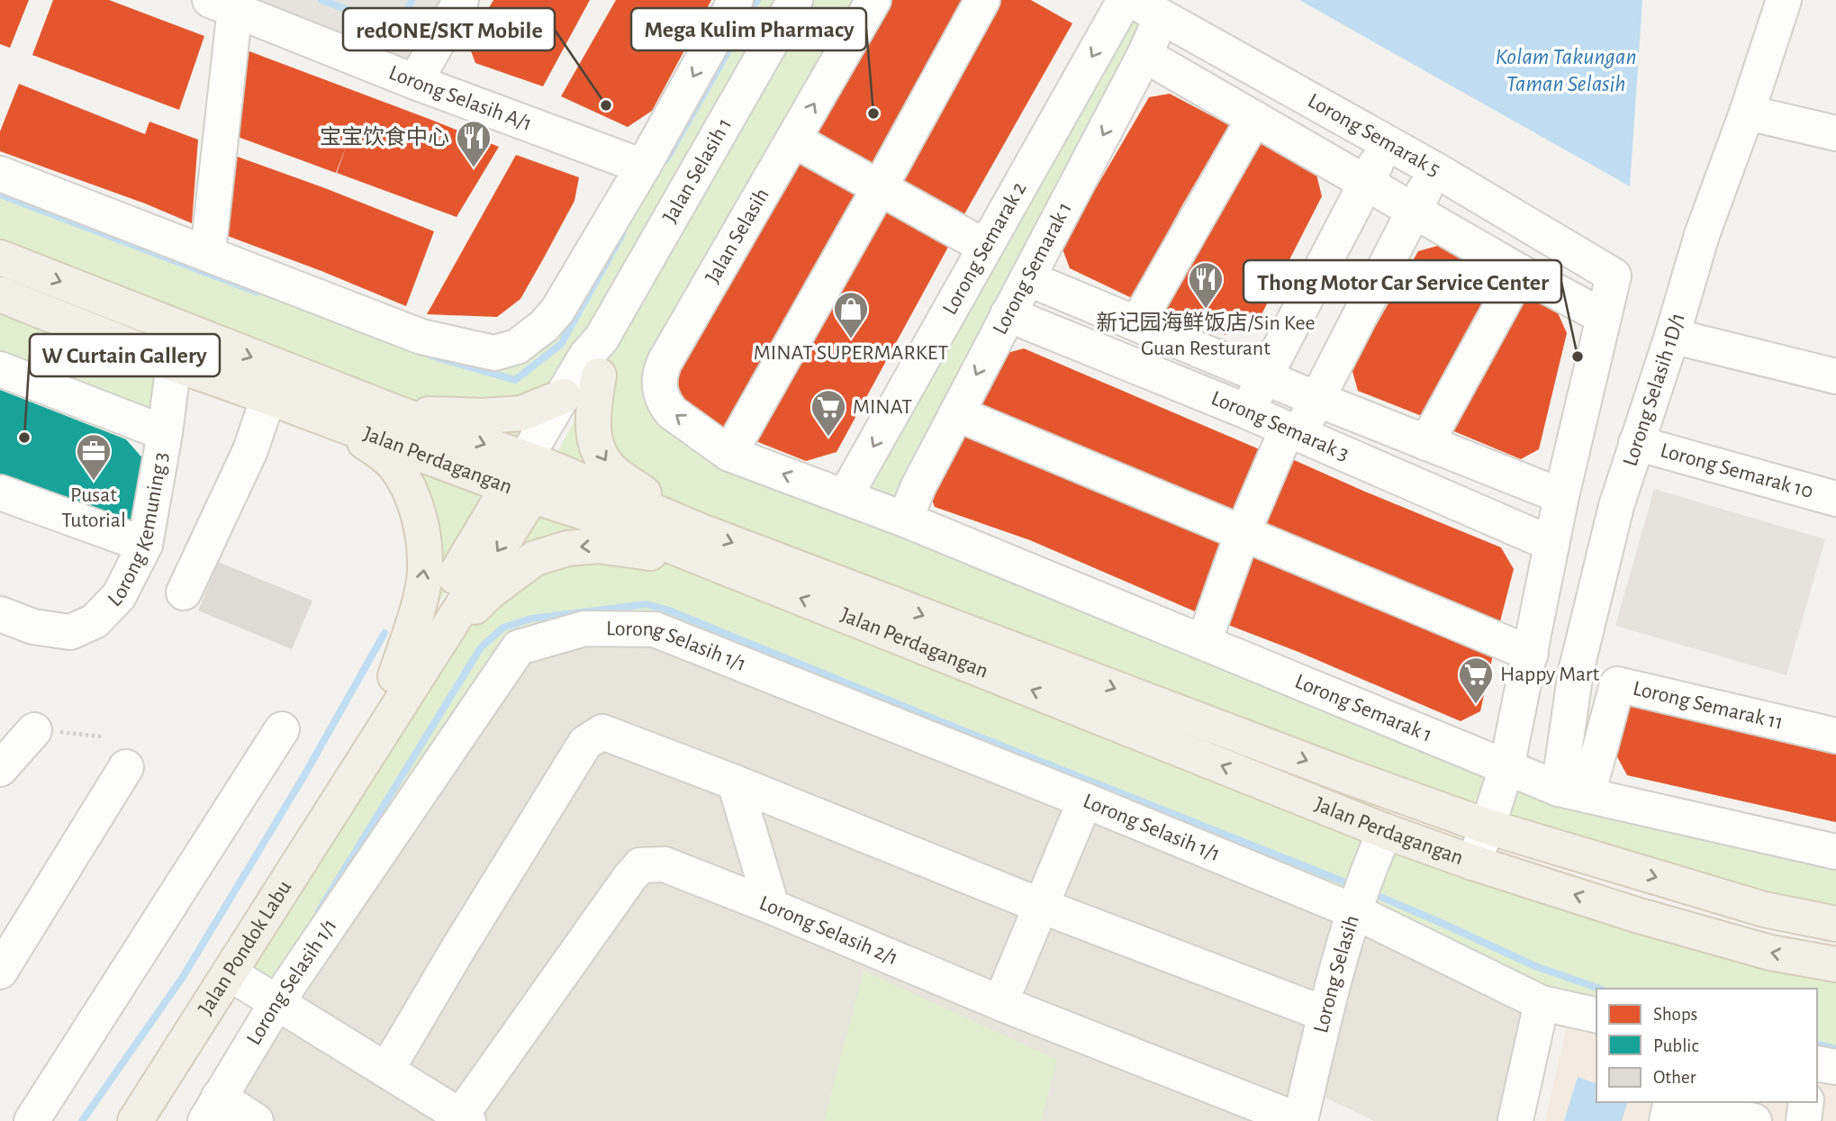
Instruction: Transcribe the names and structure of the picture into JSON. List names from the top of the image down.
{
  "streets": {
    "main road": ["Jalan Perdagangan", "Jalan Pondok Labu"],
    "street": [
      "Lorong Selasih A/1",
      "Lorong Semarak 5",
      "Jalan Selasih 1",
      "Jalan Selasih",
      "Lorong Semarak 2",
      "Lorong Semarak 1",
      "Lorong Selasih 1D/1",
      "Lorong Semarak 3",
      "Lorong Semarak 10",
      "Lorong Kemuning 3",
      "Lorong Selasih 1/1",
      "Lorong Semarak 11",
      "Lorong Selasih 2/1",
      "Lorong Selasih"
    ]
  },
  "crossings": [
    ["Lorong Semarak 5", "Lorong Semarak 1"],
    ["Jalan Selasih 1", "Jalan Perdagangan"],
    ["Jalan Selasih 1", "Jalan Pondok Labu"],
    ["Jalan Selasih", "Lorong Semarak 1"],
    ["Lorong Semarak 2", "Lorong Semarak 1"],
    ["Lorong Semarak 1", "Lorong Selasih 1D/1"],
    ["Lorong Semarak 1", "Lorong Semarak 3"],
    ["Lorong Semarak 1", "Lorong Semarak 11"],
    ["Lorong Selasih 1D/1", "Lorong Semarak 10"],
    ["Lorong Selasih 1D/1", "Lorong Semarak 11"],
    ["Jalan Perdagangan", "Lorong Kemuning 3"],
    ["Jalan Perdagangan", "Jalan Pondok Labu"],
    ["Jalan Perdagangan", "Lorong Selasih"],
    ["Lorong Selasih 1/1", "Lorong Selasih"],
    ["Lorong Selasih 2/1", "Lorong Selasih"]
  ],
  "water": ["Kolam Takungan Taman Selasih"],
  "places": {
    "other": [
      "redONE/SKT Mobile",
      "Mega Kulim Pharmacy",
      "Thong Motor Car Service Center",
      "W Curtain Gallery"
    ],
    "restaurant": ["宝宝饮食中心", "新记园海鲜饭店/Sin Kee Guan Resturant"],
    "shop": ["MINAT SUPERMARKET"],
    "supermarket": ["MINAT", "Happy Mart"],
    "office": ["Pusat Tutorial"]
  },
  "legend": ["Shops", "Public", "Other"]
}
